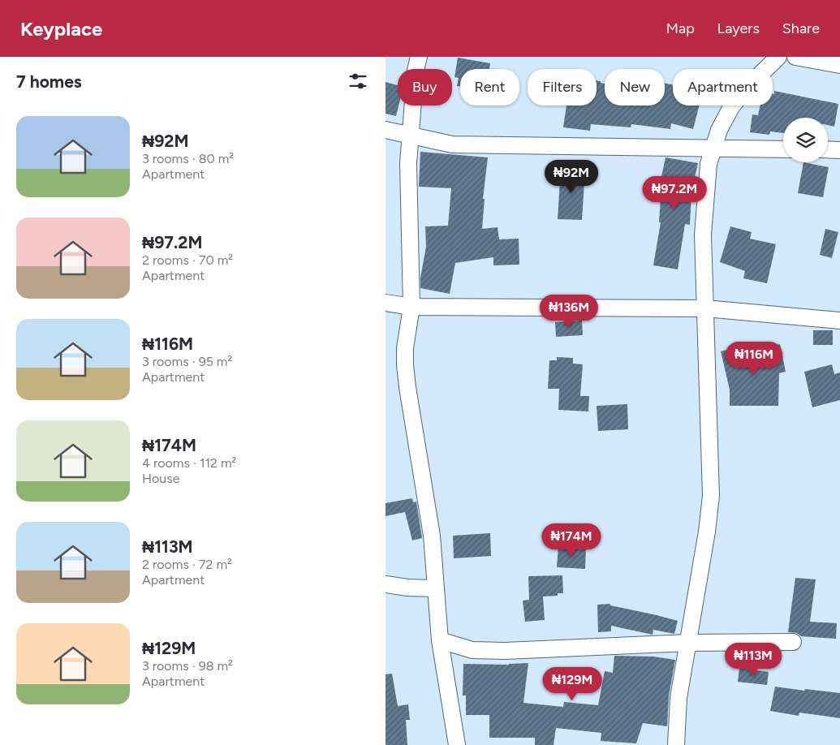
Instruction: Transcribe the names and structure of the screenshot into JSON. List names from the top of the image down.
{
  "page": {
    "header": "Keyplace",
    "nav": ["Map", "Layers", "Share"],
    "heading": "7 homes",
    "chip": [
      "Buy",
      "Rent",
      "Filters",
      "New",
      "Apartment"
    ],
    "list": [
      {
        "name": "₦92M",
        "note": "3 rooms · 80 m² · Apartment"
      },
      {
        "name": "₦97.2M",
        "note": "2 rooms · 70 m² · Apartment"
      },
      {
        "name": "₦116M",
        "note": "3 rooms · 95 m² · Apartment"
      },
      {
        "name": "₦174M",
        "note": "4 rooms · 112 m² · House"
      },
      {
        "name": "₦113M",
        "note": "2 rooms · 72 m² · Apartment"
      },
      {
        "name": "₦129M",
        "note": "3 rooms · 98 m² · Apartment"
      }
    ],
    "price": [
      "₦92M",
      "₦97.2M",
      "₦136M",
      "₦116M",
      "₦174M",
      "₦113M",
      "₦129M"
    ]
  }
}
